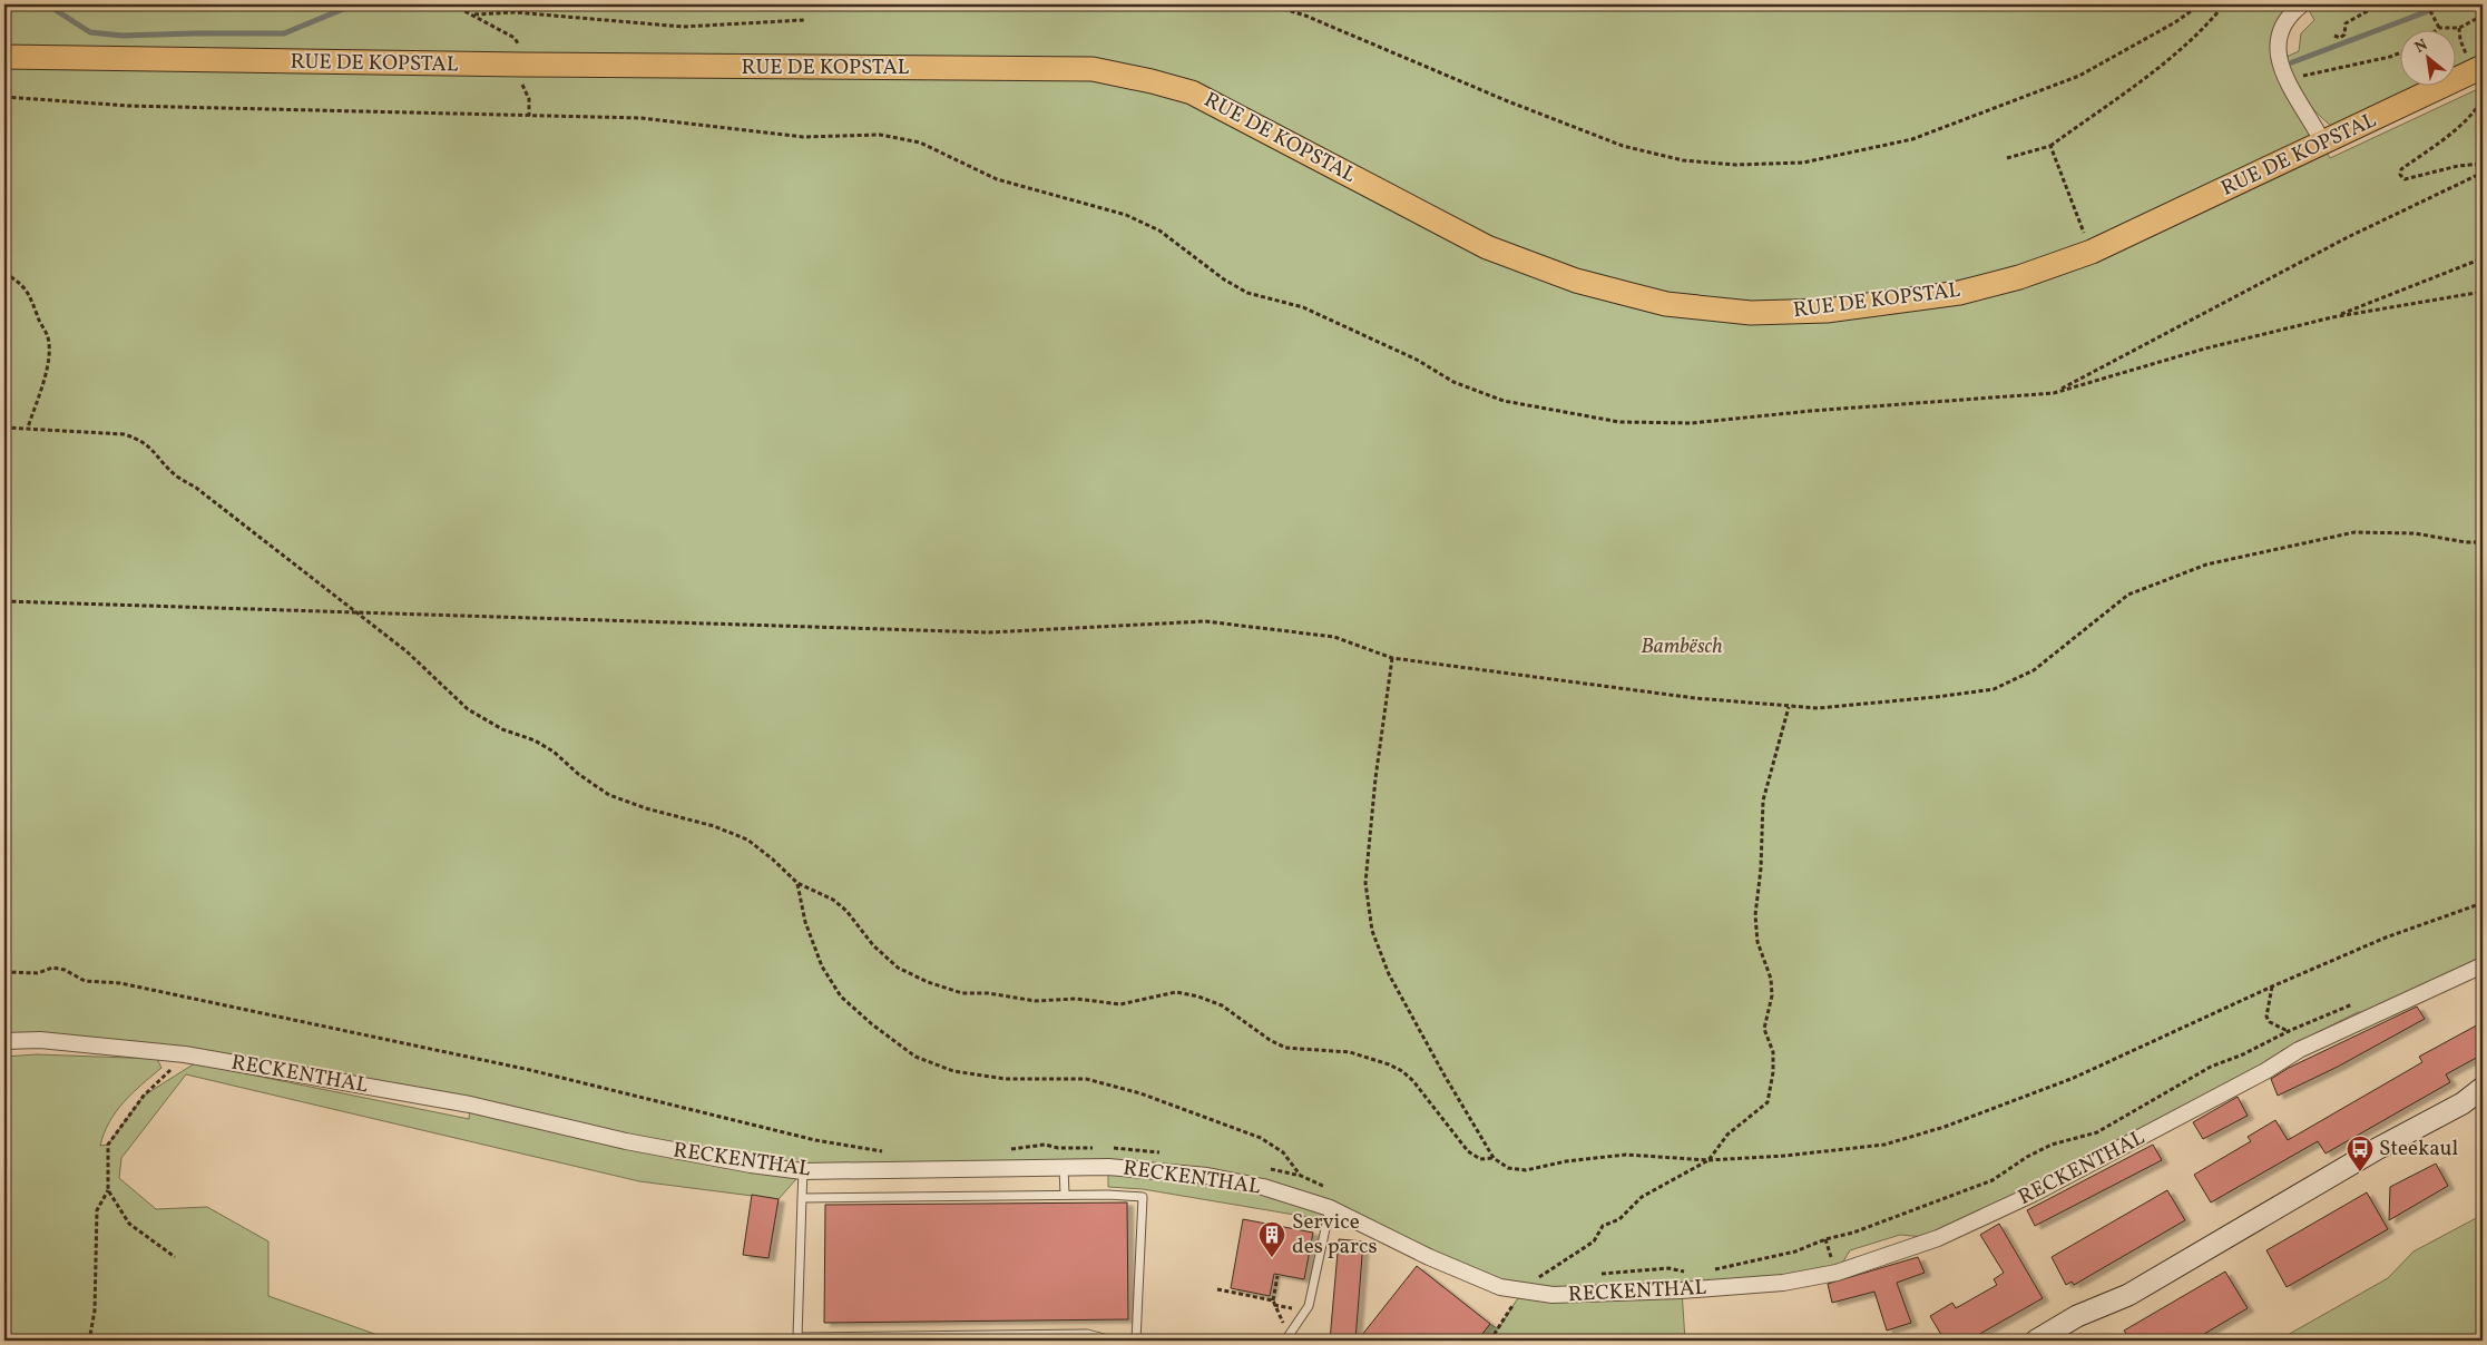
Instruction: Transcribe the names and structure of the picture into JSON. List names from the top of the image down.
{
  "streets": {
    "main road": ["RUE DE KOPSTAL"],
    "street": ["RECKENTHAL"]
  },
  "parks": ["Bambësch"],
  "places": {
    "bus stop": ["Steekaul"],
    "building": ["Service des parcs"]
  },
  "north": "top left"
}
